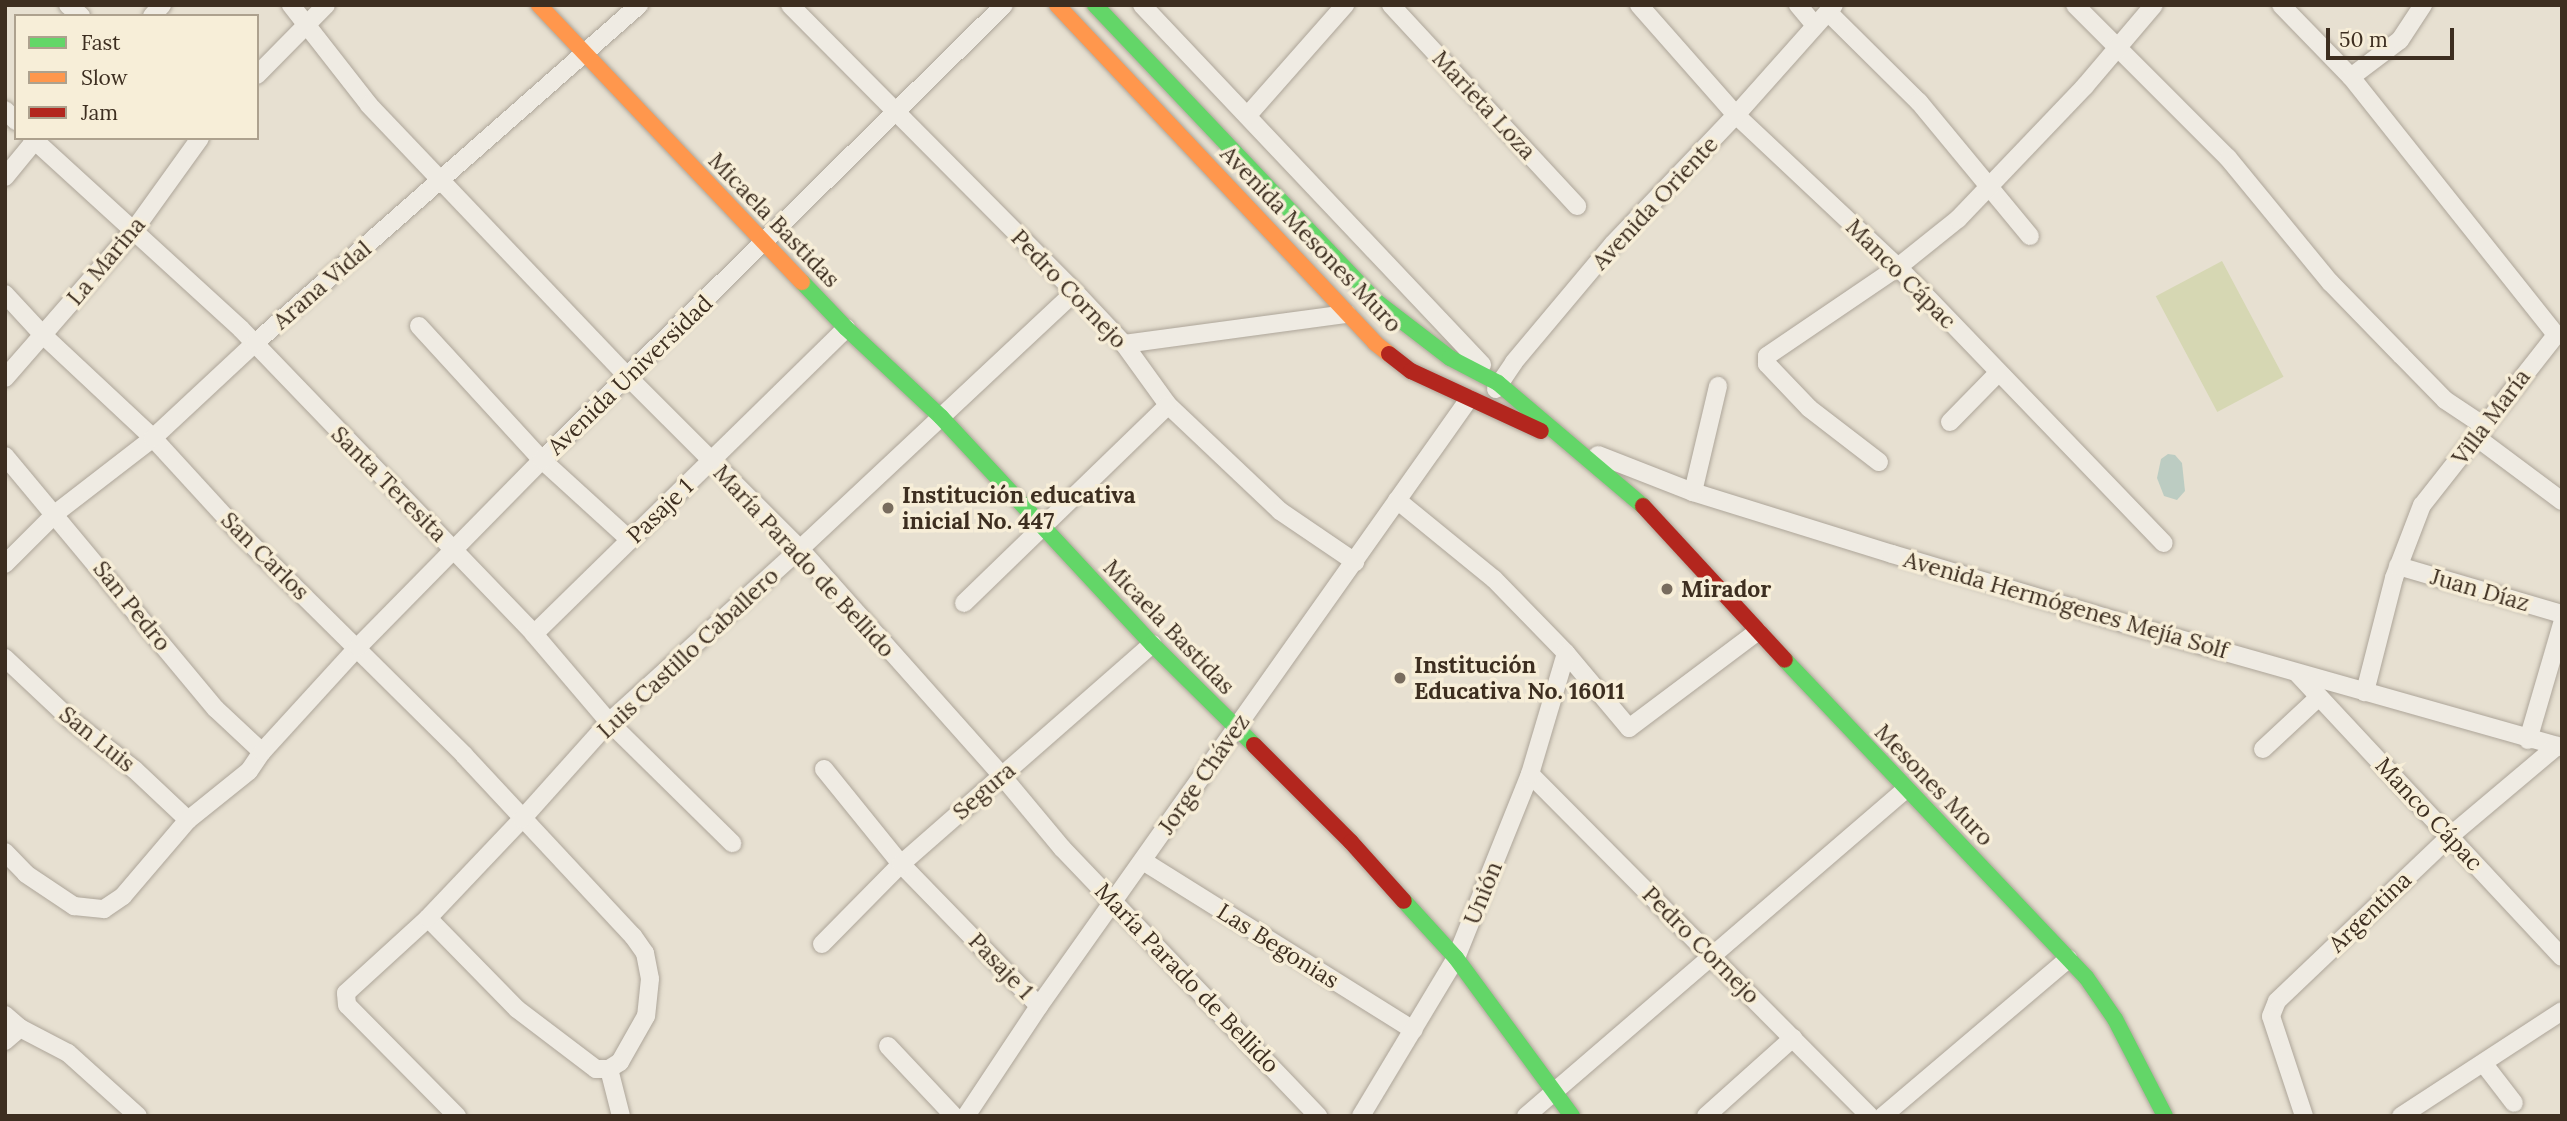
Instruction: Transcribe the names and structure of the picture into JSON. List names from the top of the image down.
{
  "streets": {
    "main road": ["Micaela Bastidas", "Avenida Mesones Muro", "Mesones Muro"],
    "street": [
      "Marieta Loza",
      "Avenida Oriente",
      "La Marina",
      "Manco Cápac",
      "Arana Vidal",
      "Pedro Cornejo",
      "Avenida Universidad",
      "Villa María",
      "Santa Teresita",
      "Pasaje 1",
      "San Carlos",
      "María Parado de Bellido",
      "Juan Díaz",
      "Avenida Hermógenes Mejía Solf",
      "San Pedro",
      "Luis Castillo Caballero",
      "San Luis",
      "Jorge Chávez",
      "Segura",
      "Unión",
      "Argentina",
      "Las Begonias"
    ]
  },
  "crossings": [
    ["Avenida Oriente", "Avenida Mesones Muro"],
    ["Avenida Oriente", "Manco Cápac"],
    ["Avenida Oriente", "Mesones Muro"],
    ["Micaela Bastidas", "Arana Vidal"],
    ["Micaela Bastidas", "Avenida Universidad"],
    ["Micaela Bastidas", "Pasaje 1"],
    ["Micaela Bastidas", "Luis Castillo Caballero"],
    ["Micaela Bastidas", "Jorge Chávez"],
    ["Micaela Bastidas", "Segura"],
    ["Micaela Bastidas", "Unión"],
    ["Avenida Mesones Muro", "Avenida Hermógenes Mejía Solf"],
    ["Avenida Mesones Muro", "Jorge Chávez"],
    ["Avenida Mesones Muro", "Mesones Muro"],
    ["La Marina", "Santa Teresita"],
    ["La Marina", "San Carlos"],
    ["Manco Cápac", "Avenida Hermógenes Mejía Solf"],
    ["Manco Cápac", "Argentina"],
    ["Arana Vidal", "Santa Teresita"],
    ["Arana Vidal", "San Carlos"],
    ["Arana Vidal", "María Parado de Bellido"],
    ["Arana Vidal", "San Pedro"],
    ["Pedro Cornejo", "Avenida Universidad"],
    ["Pedro Cornejo", "Luis Castillo Caballero"],
    ["Pedro Cornejo", "Jorge Chávez"],
    ["Pedro Cornejo", "Unión"],
    ["Avenida Universidad", "Santa Teresita"],
    ["Avenida Universidad", "San Carlos"],
    ["Avenida Universidad", "María Parado de Bellido"],
    ["Avenida Universidad", "San Pedro"],
    ["Avenida Universidad", "San Luis"],
    ["Villa María", "Juan Díaz"],
    ["Villa María", "Avenida Hermógenes Mejía Solf"],
    ["Santa Teresita", "Pasaje 1"],
    ["Santa Teresita", "Luis Castillo Caballero"],
    ["Pasaje 1", "María Parado de Bellido"],
    ["Pasaje 1", "Jorge Chávez"],
    ["Pasaje 1", "Segura"],
    ["San Carlos", "Luis Castillo Caballero"],
    ["María Parado de Bellido", "Luis Castillo Caballero"],
    ["María Parado de Bellido", "Jorge Chávez"],
    ["María Parado de Bellido", "Segura"],
    ["Avenida Hermógenes Mejía Solf", "Mesones Muro"],
    ["Avenida Hermógenes Mejía Solf", "Argentina"],
    ["Jorge Chávez", "Las Begonias"],
    ["Unión", "Las Begonias"]
  ],
  "places": ["Institución educativa inicial No. 447", "Mirador", "Institución Educativa No. 16011"],
  "legend": ["Fast", "Slow", "Jam"],
  "scale_bar": "50 m"
}
